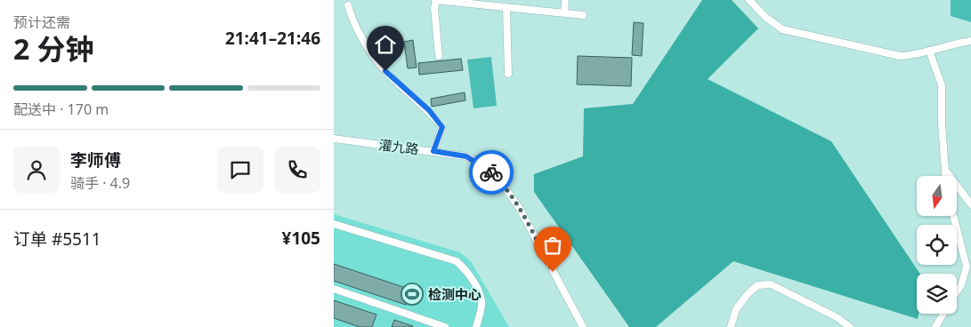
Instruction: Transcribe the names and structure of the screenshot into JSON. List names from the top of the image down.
{
  "streets": {
    "street": ["灌九路"]
  },
  "places": {
    "sports": ["检测中心"]
  },
  "north": "bottom",
  "page": {
    "heading": ["2 分钟", "预计还需", "21:41–21:46"],
    "panel": [
      "李师傅",
      "骑手 · 4.9",
      "订单 #5511",
      "¥105"
    ],
    "bar": "配送中 · 170 m"
  }
}
